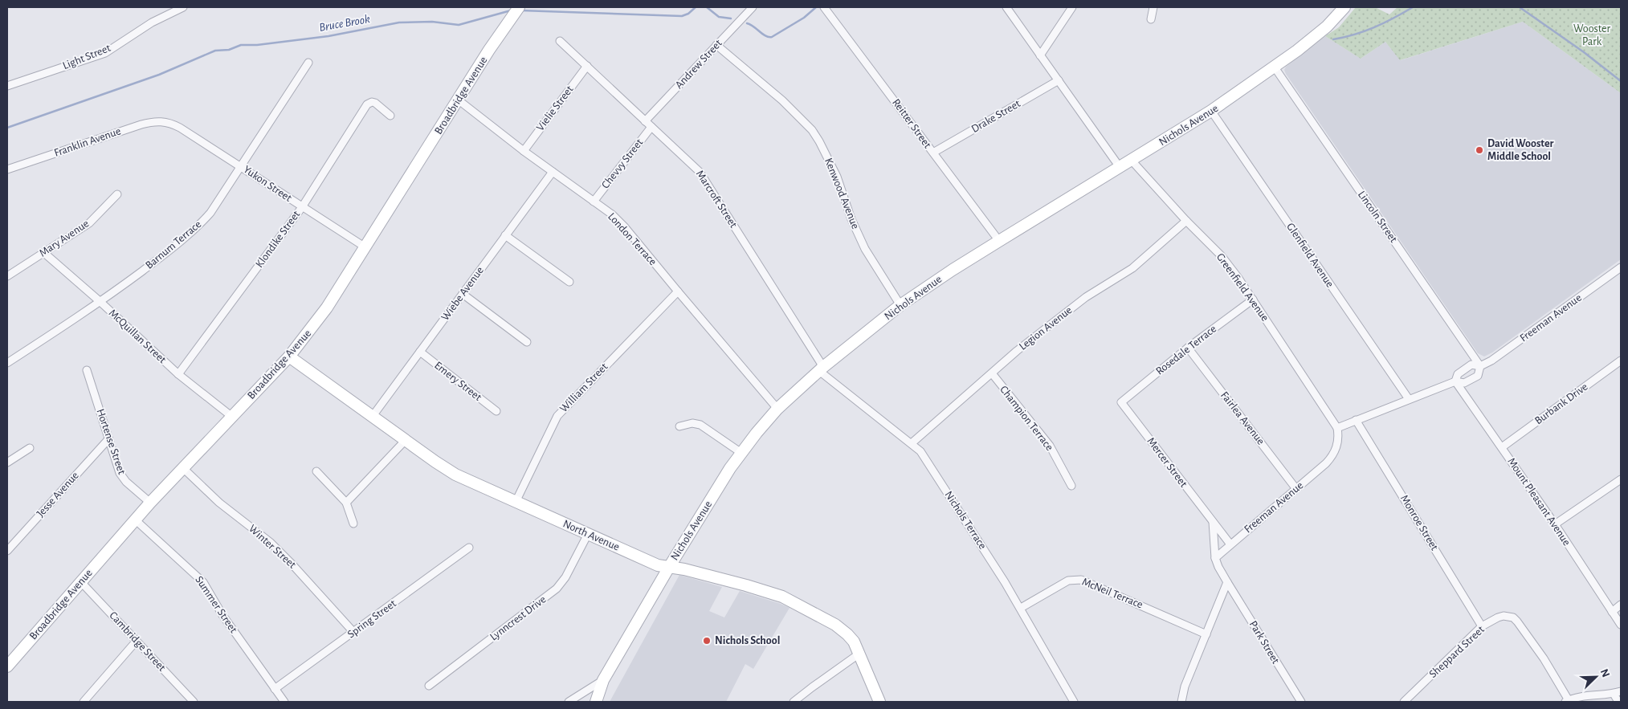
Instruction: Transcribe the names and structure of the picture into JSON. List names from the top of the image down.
{
  "streets": {
    "main road": ["Broadbridge Avenue", "Nichols Avenue", "North Avenue"],
    "street": [
      "Light Street",
      "Andrew Street",
      "Vielie Street",
      "Drake Street",
      "Reitter Street",
      "Franklin Avenue",
      "Chevvy Street",
      "Yukon Street",
      "Kenwood Avenue",
      "Marcroft Street",
      "Lincoln Street",
      "Mary Avenue",
      "Klondike Street",
      "London Terrace",
      "Barnum Terrace",
      "Glenfield Avenue",
      "Greenfield Avenue",
      "Wiebe Avenue",
      "Freeman Avenue",
      "Legion Avenue",
      "McQuillan Street",
      "Rosedale Terrace",
      "Emery Street",
      "William Street",
      "Burbank Drive",
      "Champion Terrace",
      "Fairlea Avenue",
      "Hortense Street",
      "Mercer Street",
      "Jesse Avenue",
      "Mount Pleasant Avenue",
      "Nichols Terrace",
      "Monroe Street",
      "Winter Street",
      "McNeil Terrace",
      "Summer Street",
      "Lynncrest Drive",
      "Spring Street",
      "Cambridge Street",
      "Park Street",
      "Sheppard Street"
    ]
  },
  "crossings": [
    ["Andrew Street", "Kenwood Avenue"],
    ["Andrew Street", "Marcroft Street"],
    ["Broadbridge Avenue", "Yukon Street"],
    ["Broadbridge Avenue", "London Terrace"],
    ["Broadbridge Avenue", "McQuillan Street"],
    ["Broadbridge Avenue", "Hortense Street"],
    ["Broadbridge Avenue", "North Avenue"],
    ["Broadbridge Avenue", "Winter Street"],
    ["Broadbridge Avenue", "Summer Street"],
    ["Broadbridge Avenue", "Cambridge Street"],
    ["Vielie Street", "Marcroft Street"],
    ["Vielie Street", "London Terrace"],
    ["Drake Street", "Reitter Street"],
    ["Reitter Street", "Nichols Avenue"],
    ["Nichols Avenue", "Kenwood Avenue"],
    ["Nichols Avenue", "Marcroft Street"],
    ["Nichols Avenue", "Lincoln Street"],
    ["Nichols Avenue", "London Terrace"],
    ["Nichols Avenue", "Glenfield Avenue"],
    ["Nichols Avenue", "Greenfield Avenue"],
    ["Nichols Avenue", "Nichols Terrace"],
    ["Nichols Avenue", "North Avenue"],
    ["Franklin Avenue", "Yukon Street"],
    ["Chevvy Street", "Marcroft Street"],
    ["Chevvy Street", "London Terrace"],
    ["Yukon Street", "Klondike Street"],
    ["Yukon Street", "Barnum Terrace"],
    ["Marcroft Street", "Nichols Terrace"],
    ["Lincoln Street", "Freeman Avenue"],
    ["Mary Avenue", "McQuillan Street"],
    ["Klondike Street", "McQuillan Street"],
    ["London Terrace", "Wiebe Avenue"],
    ["London Terrace", "William Street"],
    ["Barnum Terrace", "McQuillan Street"],
    ["Glenfield Avenue", "Freeman Avenue"],
    ["Greenfield Avenue", "Freeman Avenue"],
    ["Greenfield Avenue", "Legion Avenue"],
    ["Greenfield Avenue", "Rosedale Terrace"],
    ["Wiebe Avenue", "Emery Street"],
    ["Wiebe Avenue", "North Avenue"],
    ["Freeman Avenue", "Fairlea Avenue"],
    ["Freeman Avenue", "Mercer Street"],
    ["Freeman Avenue", "Mount Pleasant Avenue"],
    ["Freeman Avenue", "Monroe Street"],
    ["Legion Avenue", "Champion Terrace"],
    ["Legion Avenue", "Nichols Terrace"],
    ["Rosedale Terrace", "Fairlea Avenue"],
    ["Rosedale Terrace", "Mercer Street"],
    ["William Street", "North Avenue"],
    ["Burbank Drive", "Mount Pleasant Avenue"],
    ["Hortense Street", "Jesse Avenue"],
    ["Nichols Terrace", "McNeil Terrace"],
    ["Monroe Street", "Sheppard Street"],
    ["North Avenue", "Lynncrest Drive"],
    ["Winter Street", "Spring Street"],
    ["Summer Street", "Spring Street"]
  ],
  "water": ["Bruce Brook"],
  "parks": ["Wooster Park"],
  "places": ["David Wooster Middle School", "Nichols School"],
  "north": "top right"
}
